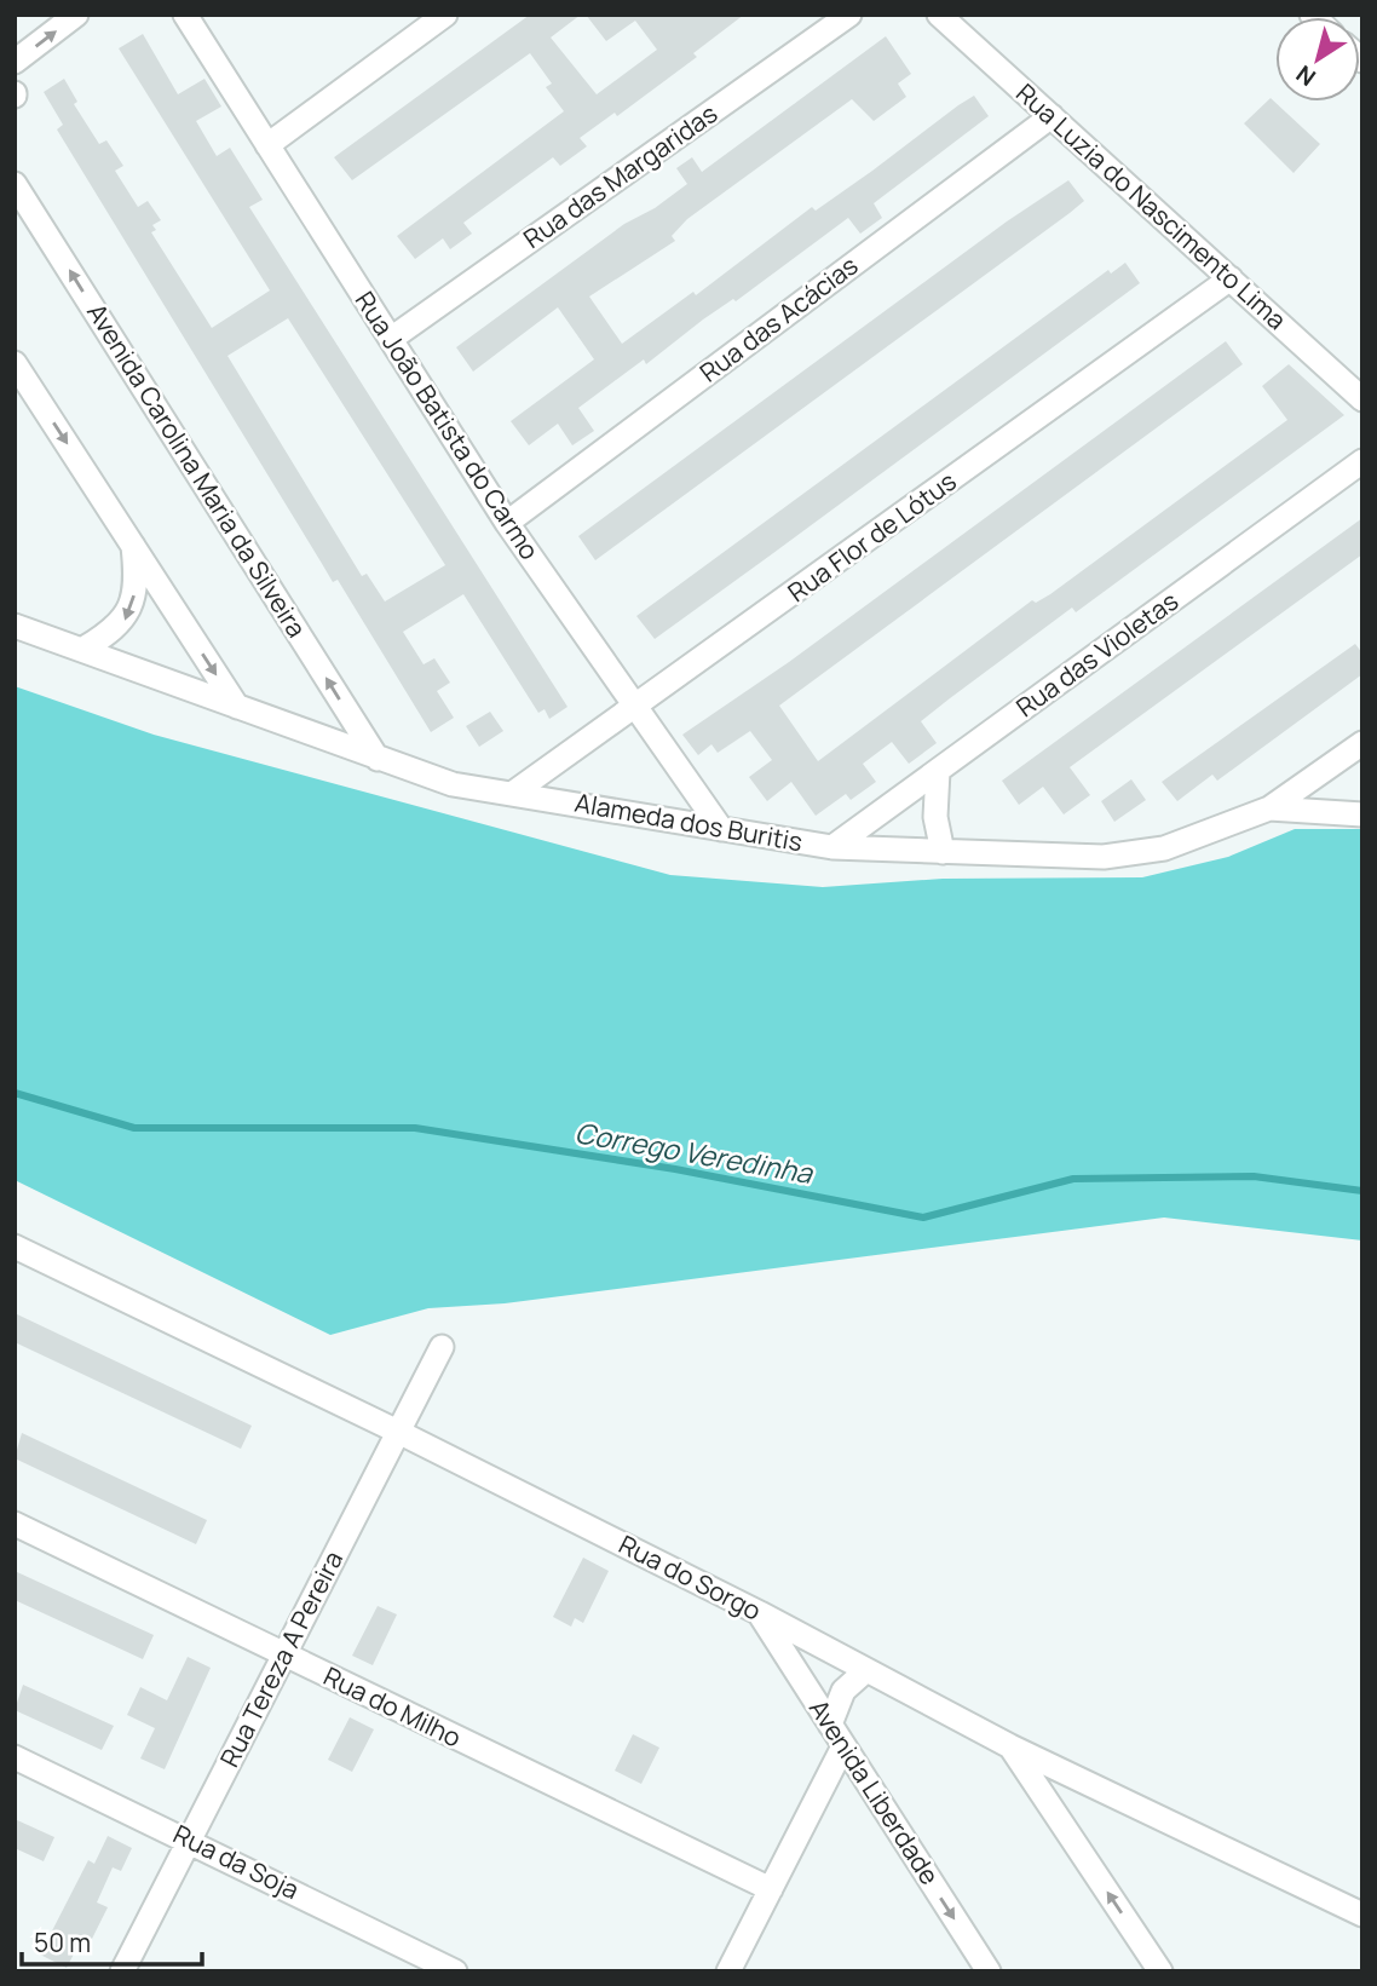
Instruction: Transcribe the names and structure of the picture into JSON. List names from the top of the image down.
{
  "streets": {
    "street": [
      "Rua das Margaridas",
      "Rua Luzia do Nascimento Lima",
      "Rua das Acácias",
      "Rua João Batista do Carmo",
      "Avenida Carolina Maria da Silveira",
      "Rua Flor de Lótus",
      "Rua das Violetas",
      "Alameda dos Buritis",
      "Rua do Sorgo",
      "Rua Tereza A Pereira",
      "Rua do Milho",
      "Avenida Liberdade",
      "Rua da Soja"
    ]
  },
  "crossings": [
    ["Rua das Margaridas", "Rua João Batista do Carmo"],
    ["Rua Luzia do Nascimento Lima", "Rua das Acácias"],
    ["Rua Luzia do Nascimento Lima", "Rua Flor de Lótus"],
    ["Rua das Acácias", "Rua João Batista do Carmo"],
    ["Rua João Batista do Carmo", "Rua Flor de Lótus"],
    ["Rua João Batista do Carmo", "Alameda dos Buritis"],
    ["Avenida Carolina Maria da Silveira", "Alameda dos Buritis"],
    ["Rua Flor de Lótus", "Alameda dos Buritis"],
    ["Rua das Violetas", "Alameda dos Buritis"],
    ["Rua do Sorgo", "Rua Tereza A Pereira"],
    ["Rua do Sorgo", "Avenida Liberdade"],
    ["Rua Tereza A Pereira", "Rua do Milho"],
    ["Rua Tereza A Pereira", "Rua da Soja"]
  ],
  "water": ["Corrego Veredinha"],
  "scale_bar": "50 m",
  "north": "bottom left"
}
